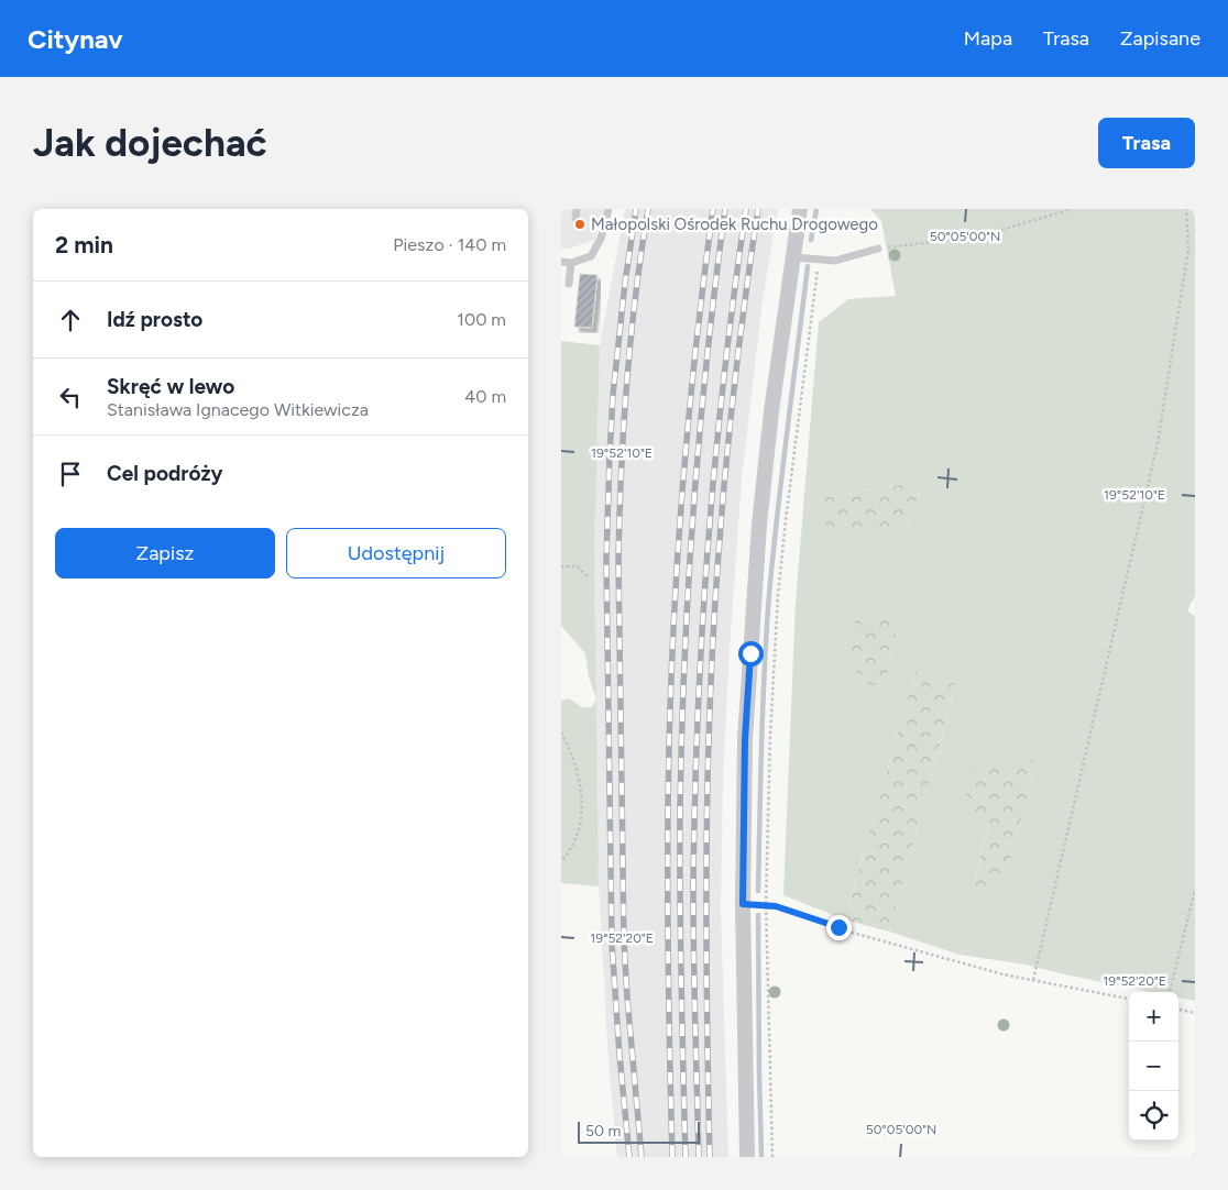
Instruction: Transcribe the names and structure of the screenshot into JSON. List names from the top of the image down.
{
  "places": ["Małopolski Ośrodek Ruchu Drogowego"],
  "scale_bar": "50 m",
  "page": {
    "header": "Citynav",
    "nav": ["Mapa", "Trasa", "Zapisane"],
    "buttons": [
      "Trasa",
      ["Zapisz", "Udostępnij"]
    ],
    "title": "Jak dojechać",
    "heading": ["2 min", "Pieszo · 140 m"],
    "list": [
      ["Idź prosto", "100 m"],
      ["Skręć w lewo", "Stanisława Ignacego Witkiewicza", "40 m"],
      "Cel podróży"
    ],
    "map_buttons": ["+", "−"],
    "scale": "50 m"
  },
  "coordinates": ["50°05'00\"N", "19°52'10\"E", "19°52'20\"E"]
}
